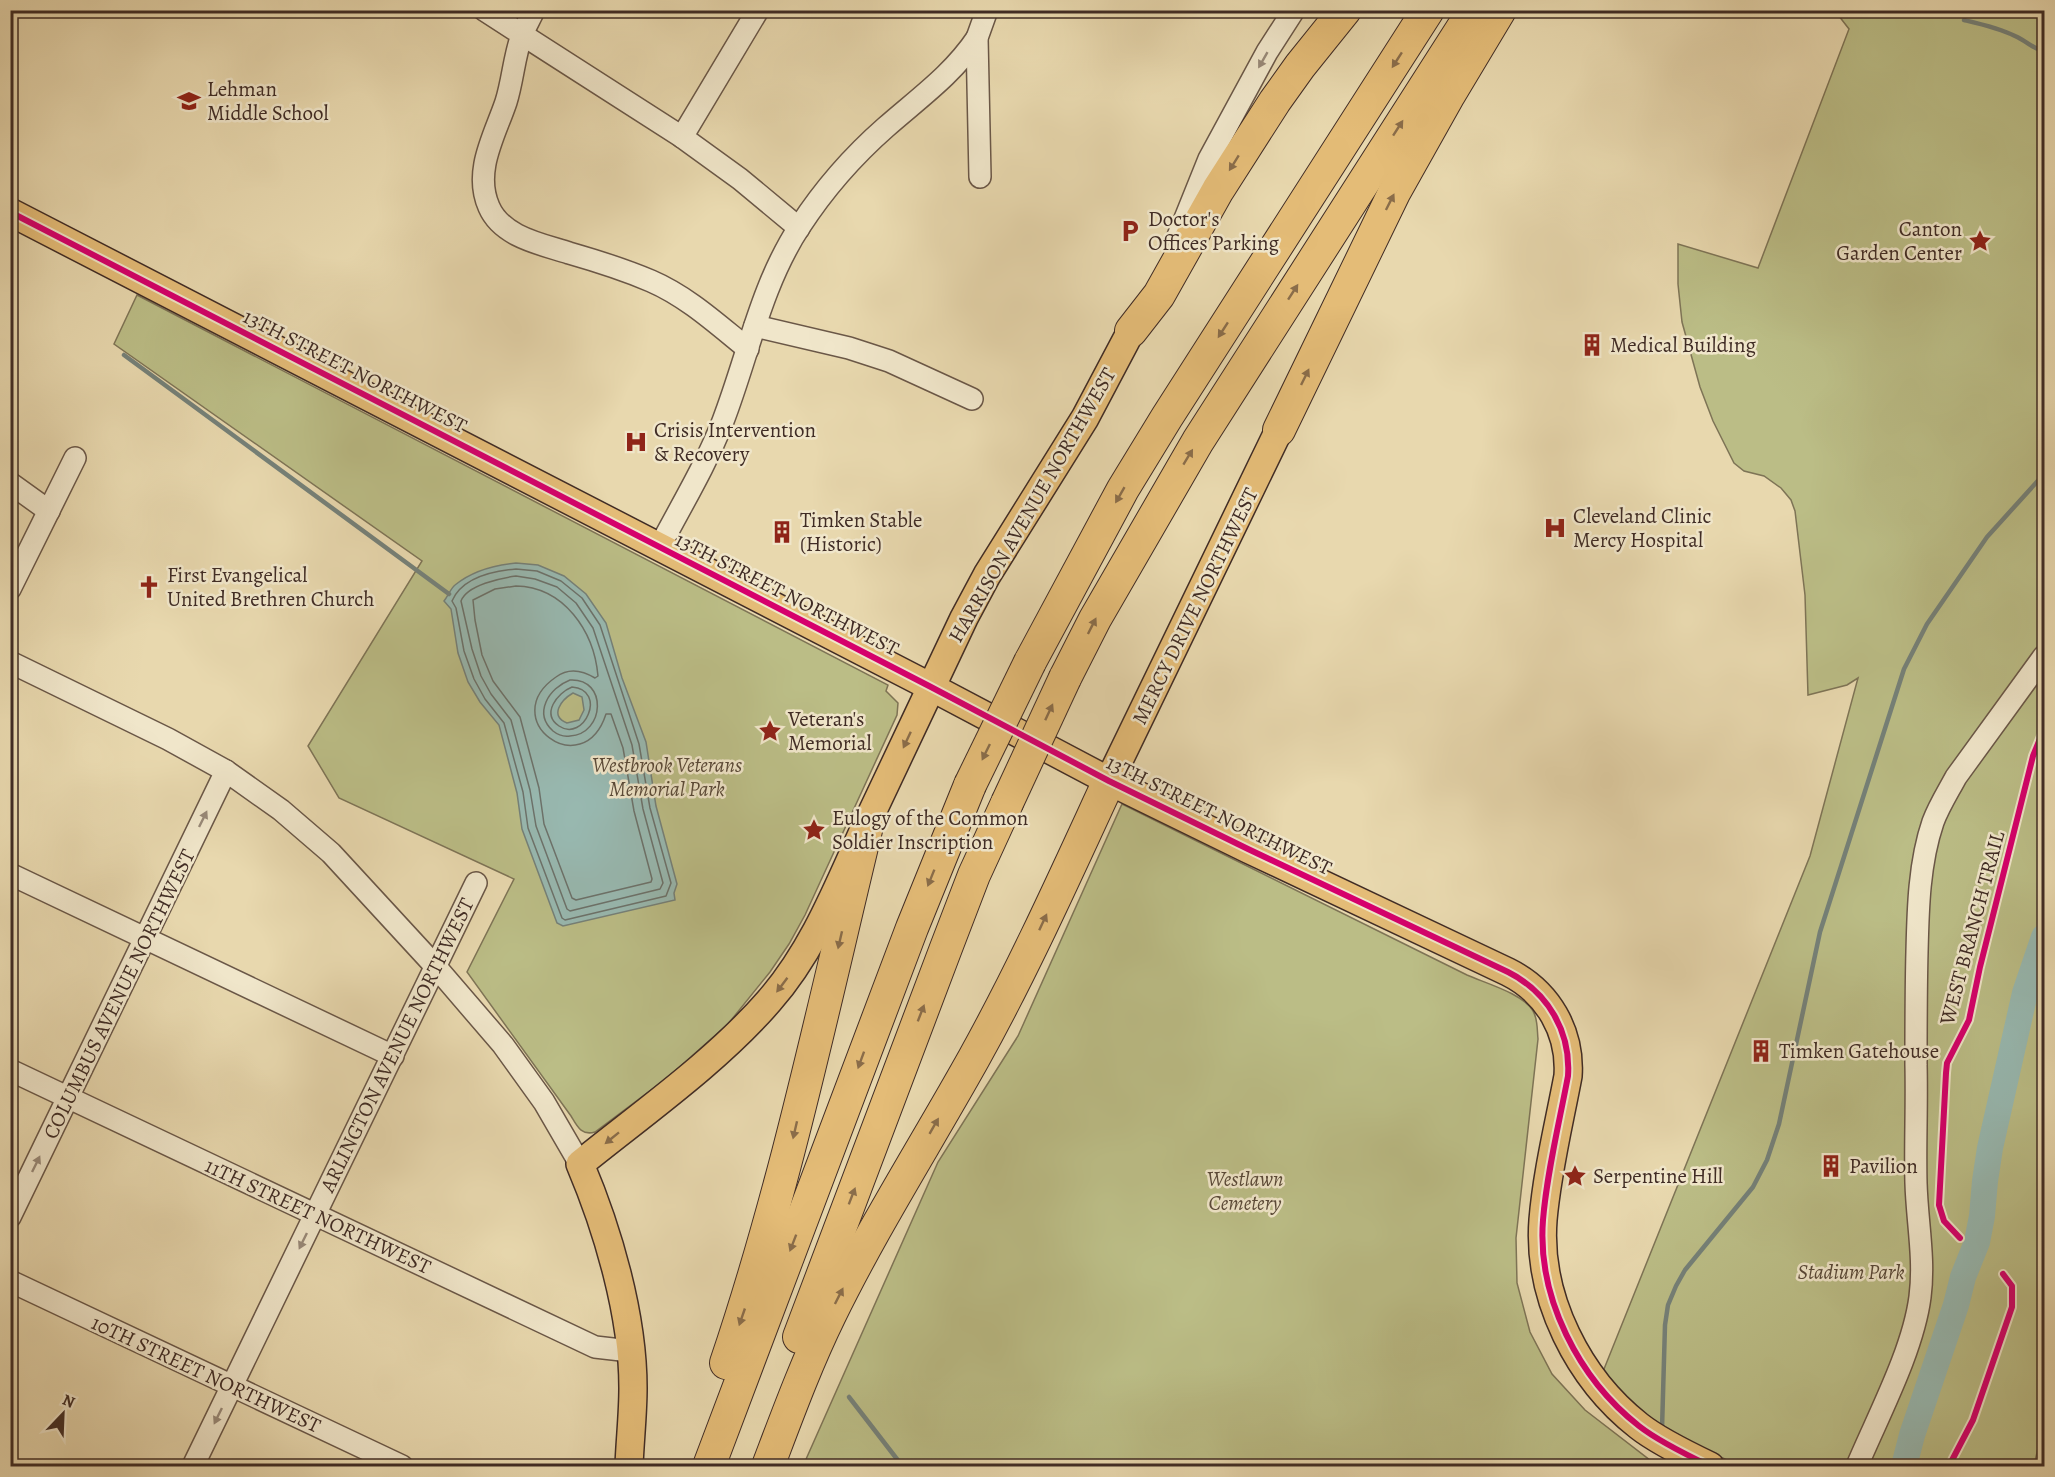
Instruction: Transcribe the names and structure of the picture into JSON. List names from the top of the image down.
{
  "streets": {
    "main road": ["13TH STREET NORTHWEST", "HARRISON AVENUE NORTHWEST", "MERCY DRIVE NORTHWEST"],
    "street": [
      "COLUMBUS AVENUE NORTHWEST",
      "ARLINGTON AVENUE NORTHWEST",
      "11TH STREET NORTHWEST",
      "10TH STREET NORTHWEST"
    ],
    "cycle path": ["WEST BRANCH TRAIL"]
  },
  "crossings": [
    ["13TH STREET NORTHWEST", "HARRISON AVENUE NORTHWEST"],
    ["13TH STREET NORTHWEST", "MERCY DRIVE NORTHWEST"],
    ["COLUMBUS AVENUE NORTHWEST", "11TH STREET NORTHWEST"],
    ["ARLINGTON AVENUE NORTHWEST", "11TH STREET NORTHWEST"],
    ["ARLINGTON AVENUE NORTHWEST", "10TH STREET NORTHWEST"]
  ],
  "one_way": ["HARRISON AVENUE NORTHWEST", "COLUMBUS AVENUE NORTHWEST", "ARLINGTON AVENUE NORTHWEST"],
  "parks": ["Westbrook Veterans Memorial Park", "Westlawn Cemetery", "Stadium Park"],
  "places": {
    "school or university": ["Lehman Middle School"],
    "parking": ["Doctor's Offices Parking"],
    "place": [
      "Canton Garden Center",
      "Veteran's Memorial",
      "Eulogy of the Common Soldier Inscription",
      "Serpentine Hill"
    ],
    "building": [
      "Medical Building",
      "Timken Stable (Historic)",
      "Timken Gatehouse",
      "Pavilion"
    ],
    "hospital": ["Crisis Intervention & Recovery", "Cleveland Clinic Mercy Hospital"],
    "church": ["First Evangelical United Brethren Church"]
  },
  "north": "top right"
}
